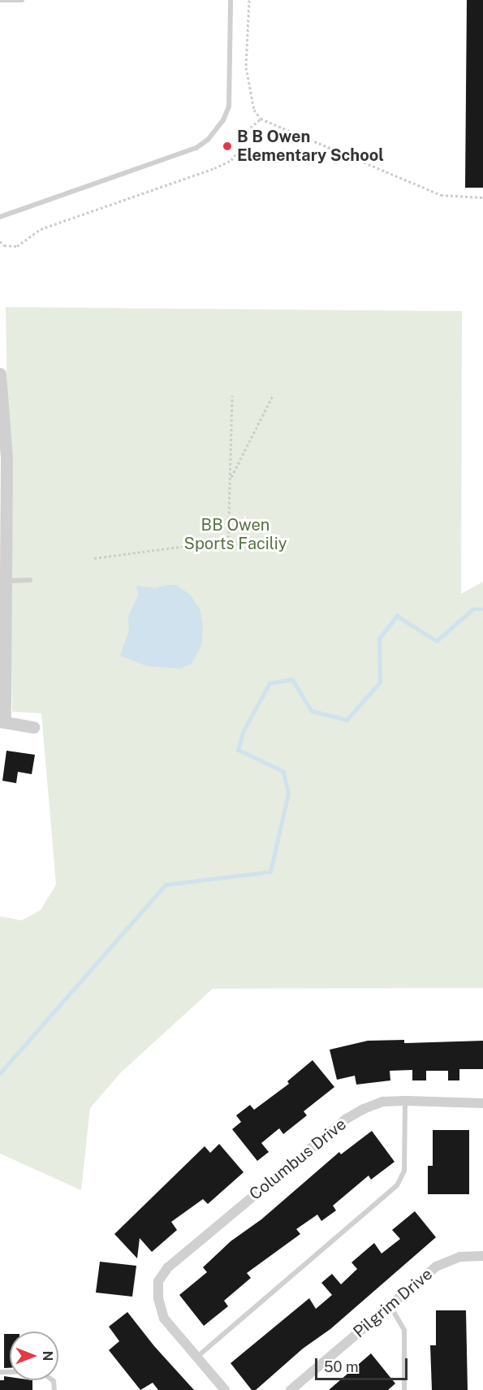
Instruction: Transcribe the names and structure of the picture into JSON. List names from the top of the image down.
{
  "streets": {
    "street": ["Columbus Drive", "Pilgrim Drive"]
  },
  "parks": ["BB Owen Sports Faciliy"],
  "places": ["B B Owen Elementary School"],
  "scale_bar": "50 m",
  "north": "right"
}
